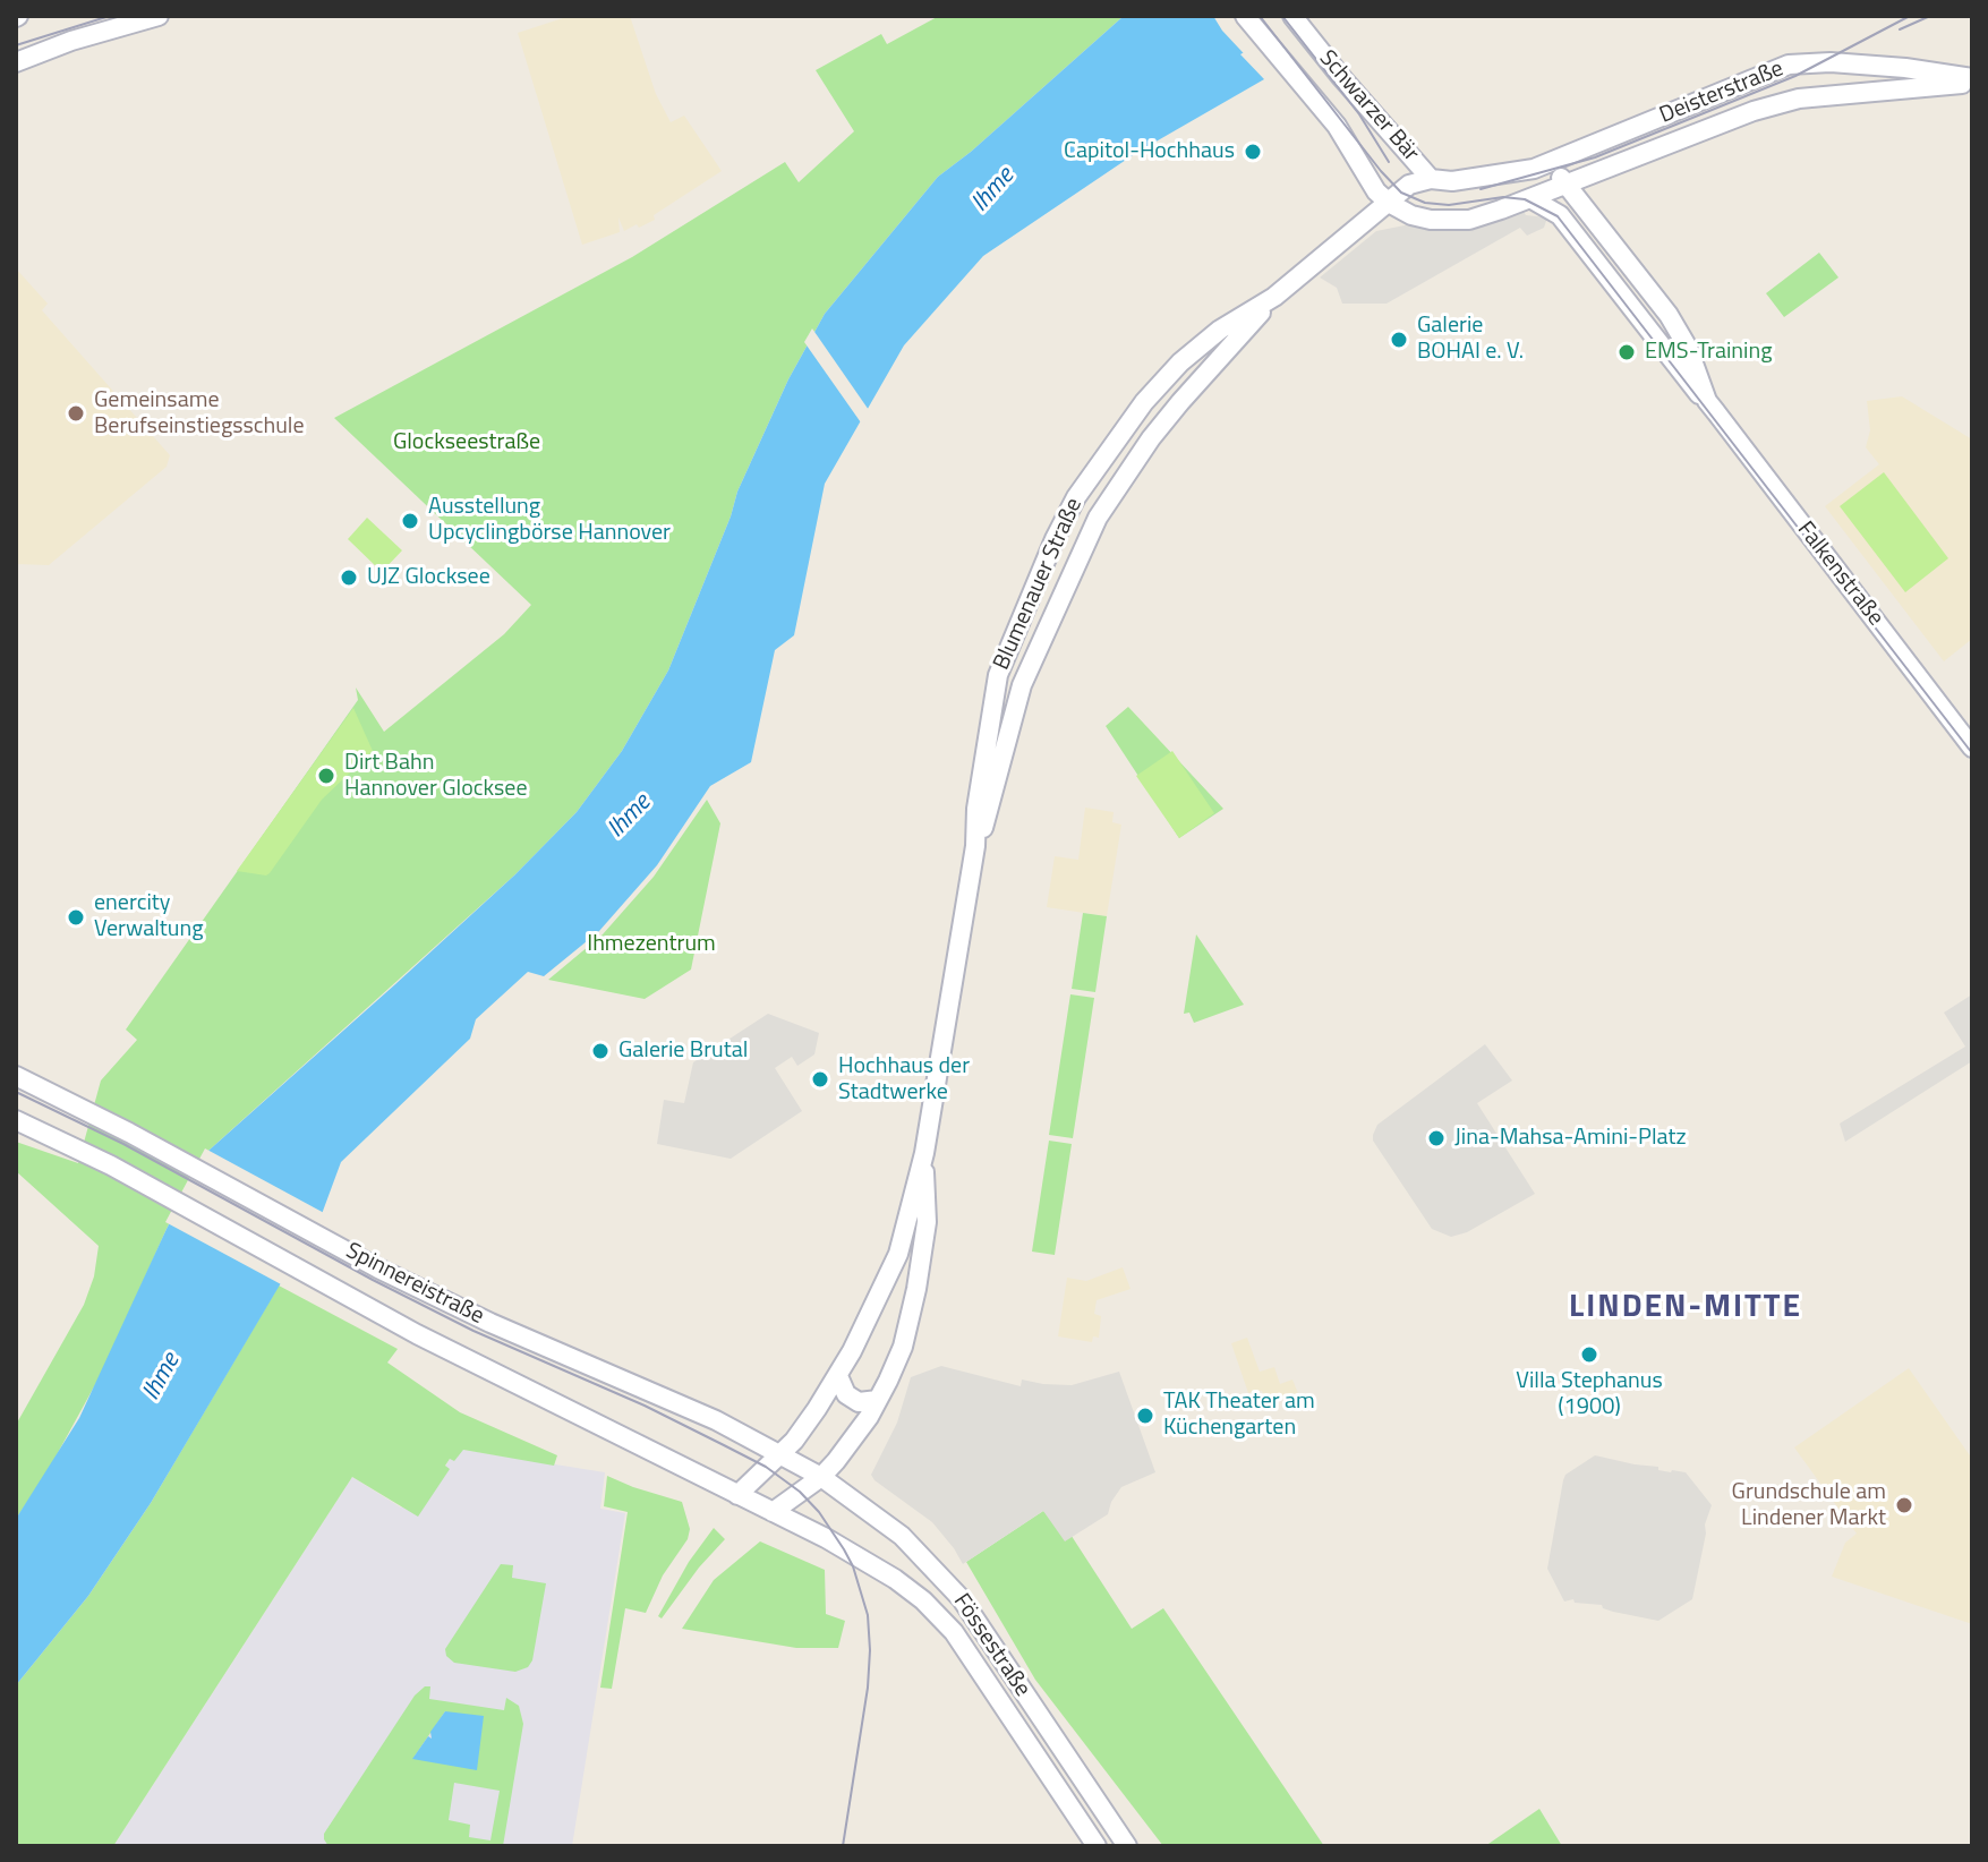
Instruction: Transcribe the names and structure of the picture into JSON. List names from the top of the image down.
{
  "streets": {
    "street": [
      "Deisterstraße",
      "Schwarzer Bär",
      "Falkenstraße",
      "Blumenauer Straße",
      "Spinnereistraße",
      "Fössestraße"
    ]
  },
  "crossings": [
    ["Deisterstraße", "Schwarzer Bär"],
    ["Deisterstraße", "Falkenstraße"],
    ["Schwarzer Bär", "Blumenauer Straße"],
    ["Blumenauer Straße", "Spinnereistraße"],
    ["Blumenauer Straße", "Fössestraße"],
    ["Spinnereistraße", "Fössestraße"]
  ],
  "districts": ["LINDEN-MITTE"],
  "water": ["Ihme"],
  "parks": ["Glockseestraße", "Ihmezentrum"],
  "places": [
    "Capitol-Hochhaus",
    "Galerie BOHAI e. V.",
    "EMS-Training",
    "Gemeinsame Berufseinstiegsschule",
    "Ausstellung Upcyclingbörse Hannover",
    "UJZ Glocksee",
    "Dirt Bahn Hannover Glocksee",
    "enercity Verwaltung",
    "Galerie Brutal",
    "Hochhaus der Stadtwerke",
    "Jina-Mahsa-Amini-Platz",
    "Villa Stephanus (1900)",
    "TAK Theater am Küchengarten",
    "Grundschule am Lindener Markt"
  ]
}
